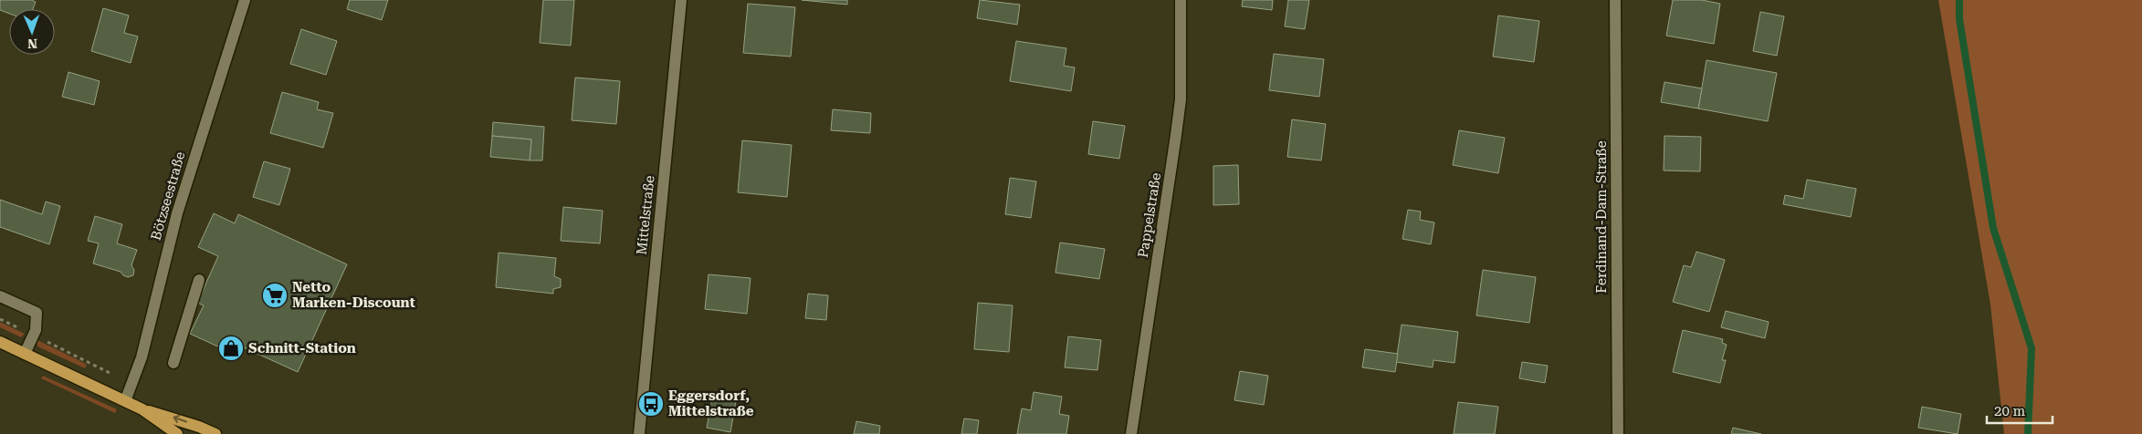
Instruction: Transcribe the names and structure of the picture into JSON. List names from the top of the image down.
{
  "streets": {
    "street": [
      "Bötzseestraße",
      "Mittelstraße",
      "Pappelstraße",
      "Ferdinand-Dam-Straße"
    ]
  },
  "places": {
    "supermarket": ["Netto Marken-Discount"],
    "shop": ["Schnitt-Station"],
    "bus stop": ["Eggersdorf, Mittelstraße"]
  },
  "scale_bar": "20 m",
  "north": "bottom"
}
